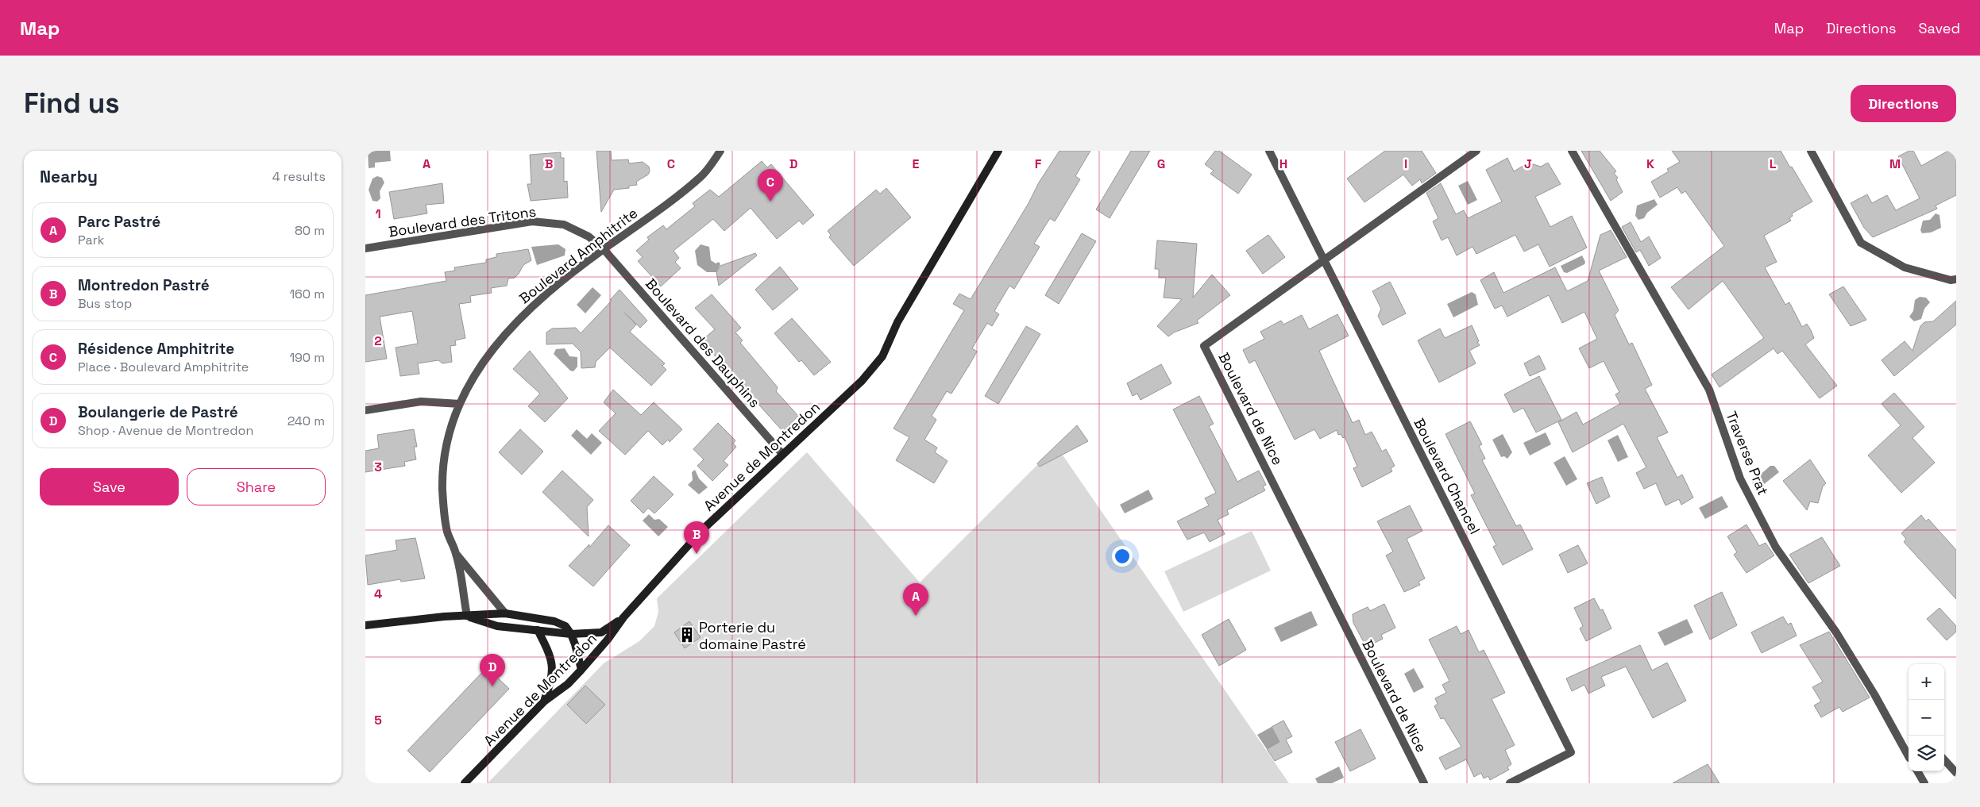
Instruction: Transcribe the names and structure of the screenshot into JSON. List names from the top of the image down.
{
  "streets": {
    "street": [
      "Boulevard des Tritons",
      "Boulevard Amphitrite",
      "Boulevard des Dauphins",
      "Boulevard de Nice",
      "Traverse Prat",
      "Avenue de Montredon",
      "Boulevard Chancel"
    ]
  },
  "crossings": [
    ["Boulevard des Tritons", "Boulevard Amphitrite"],
    ["Boulevard des Tritons", "Boulevard des Dauphins"],
    ["Boulevard Amphitrite", "Boulevard des Dauphins"],
    ["Boulevard des Dauphins", "Avenue de Montredon"],
    ["Boulevard de Nice", "Boulevard Chancel"]
  ],
  "places": {
    "building": ["Porterie du domaine Pastré"]
  },
  "page": {
    "header": "Map",
    "nav": ["Map", "Directions", "Saved"],
    "buttons": [
      "Directions",
      ["Save", "Share"]
    ],
    "title": "Find us",
    "heading": ["Nearby", "4 results"],
    "pins": [
      "C",
      "B",
      "A",
      "D"
    ],
    "list": [
      {
        "mark": "A",
        "name": "Parc Pastré",
        "note": "Park",
        "value": "80 m"
      },
      {
        "mark": "B",
        "name": "Montredon Pastré",
        "note": "Bus stop",
        "value": "160 m"
      },
      {
        "mark": "C",
        "name": "Résidence Amphitrite",
        "note": "Place · Boulevard Amphitrite",
        "value": "190 m"
      },
      {
        "mark": "D",
        "name": "Boulangerie de Pastré",
        "note": "Shop · Avenue de Montredon",
        "value": "240 m"
      }
    ],
    "map_buttons": ["+", "−"]
  },
  "grid": {
    "columns": [
      "A",
      "B",
      "C",
      "D",
      "E",
      "F",
      "G",
      "H",
      "I",
      "J",
      "K",
      "L",
      "M"
    ],
    "rows": [
      "1",
      "2",
      "3",
      "4",
      "5"
    ]
  }
}
